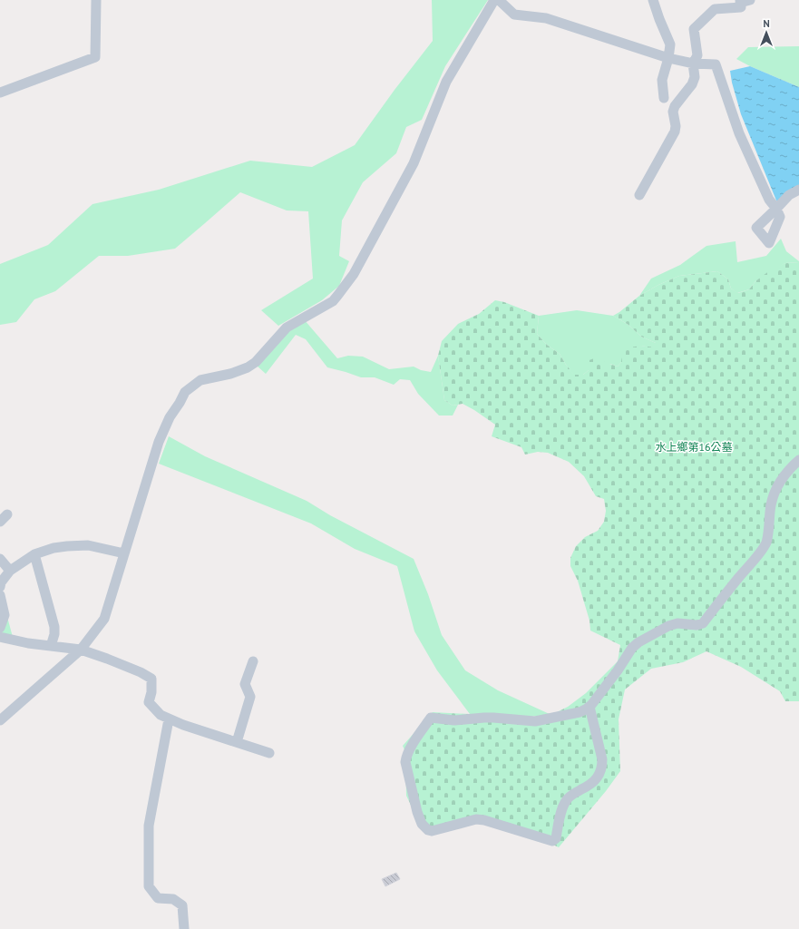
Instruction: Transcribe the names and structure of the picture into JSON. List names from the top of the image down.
{
  "parks": ["水上鄉第16公墓"],
  "north": "top"
}
